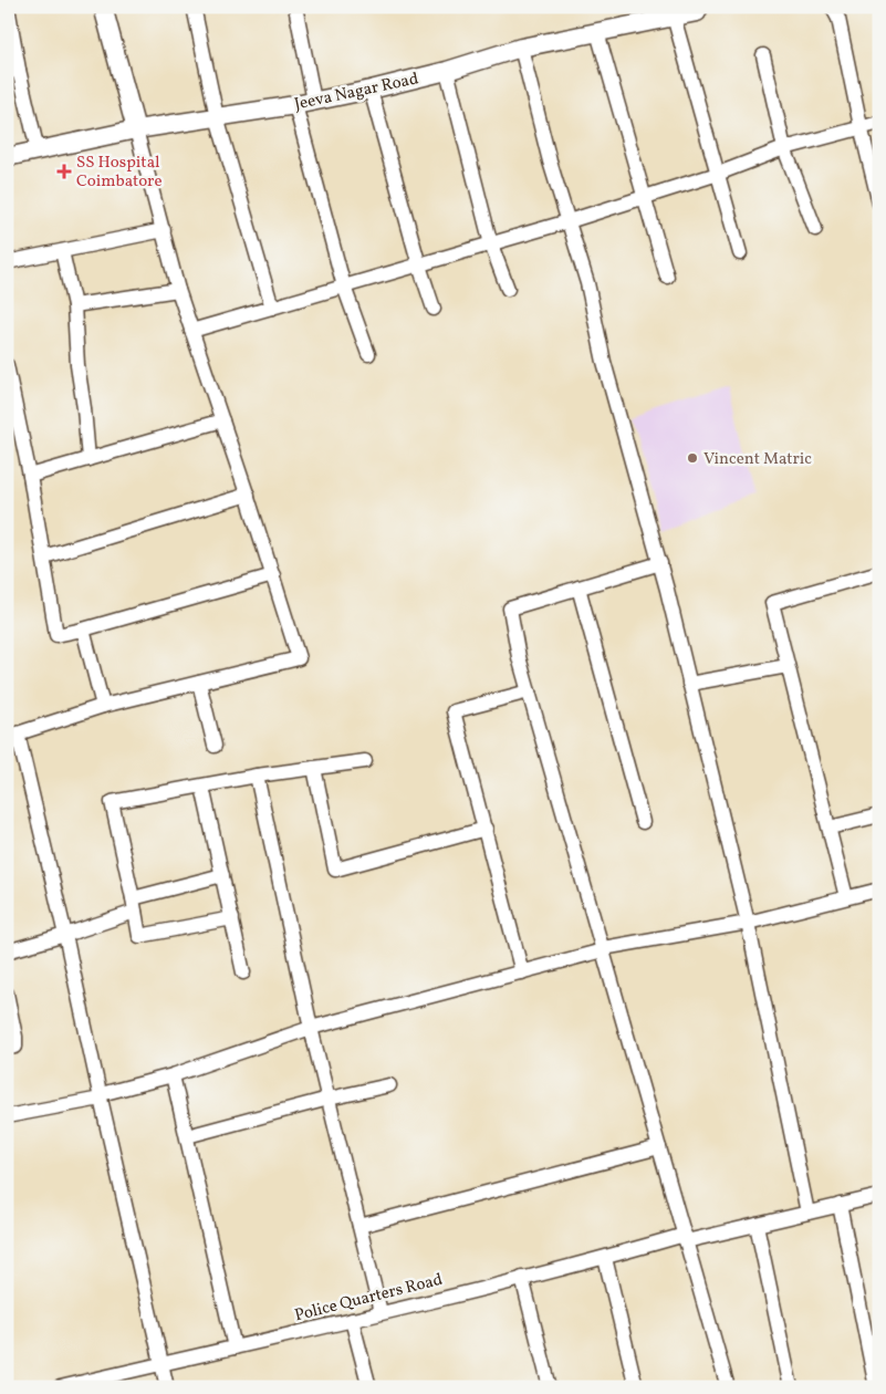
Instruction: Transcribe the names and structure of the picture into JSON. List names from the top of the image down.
{
  "streets": {
    "street": ["Jeeva Nagar Road", "Police Quarters Road"]
  },
  "places": {
    "health": ["SS Hospital Coimbatore"],
    "other": ["Vincent Matric"]
  }
}
